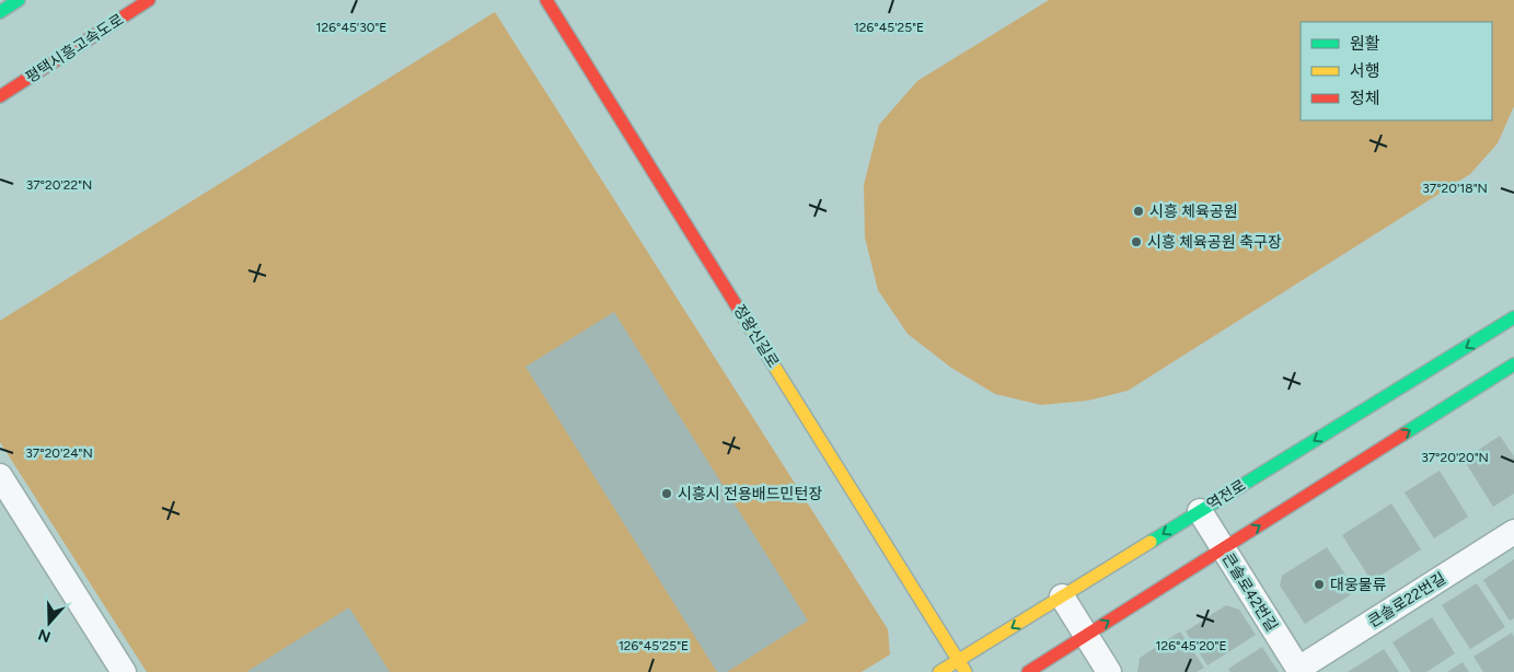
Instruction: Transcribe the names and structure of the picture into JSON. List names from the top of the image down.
{
  "streets": {
    "main road": ["평택시흥고속도로", "정왕신길로", "역전로"],
    "street": ["큰솔로42번길", "큰솔로22번길"]
  },
  "crossings": [
    ["정왕신길로", "역전로"],
    ["역전로", "큰솔로42번길"],
    ["큰솔로42번길", "큰솔로22번길"]
  ],
  "places": [
    "시흥 체육공원",
    "시흥 체육공원 축구장",
    "시흥시 전용배드민턴장",
    "대웅물류"
  ],
  "legend": ["원활", "서행", "정체"],
  "north": "bottom",
  "coordinates": [
    "126°45'30\"E",
    "126°45'25\"E",
    "37°20'22\"N",
    "37°20'18\"N",
    "37°20'24\"N",
    "37°20'20\"N",
    "126°45'20\"E"
  ]
}
